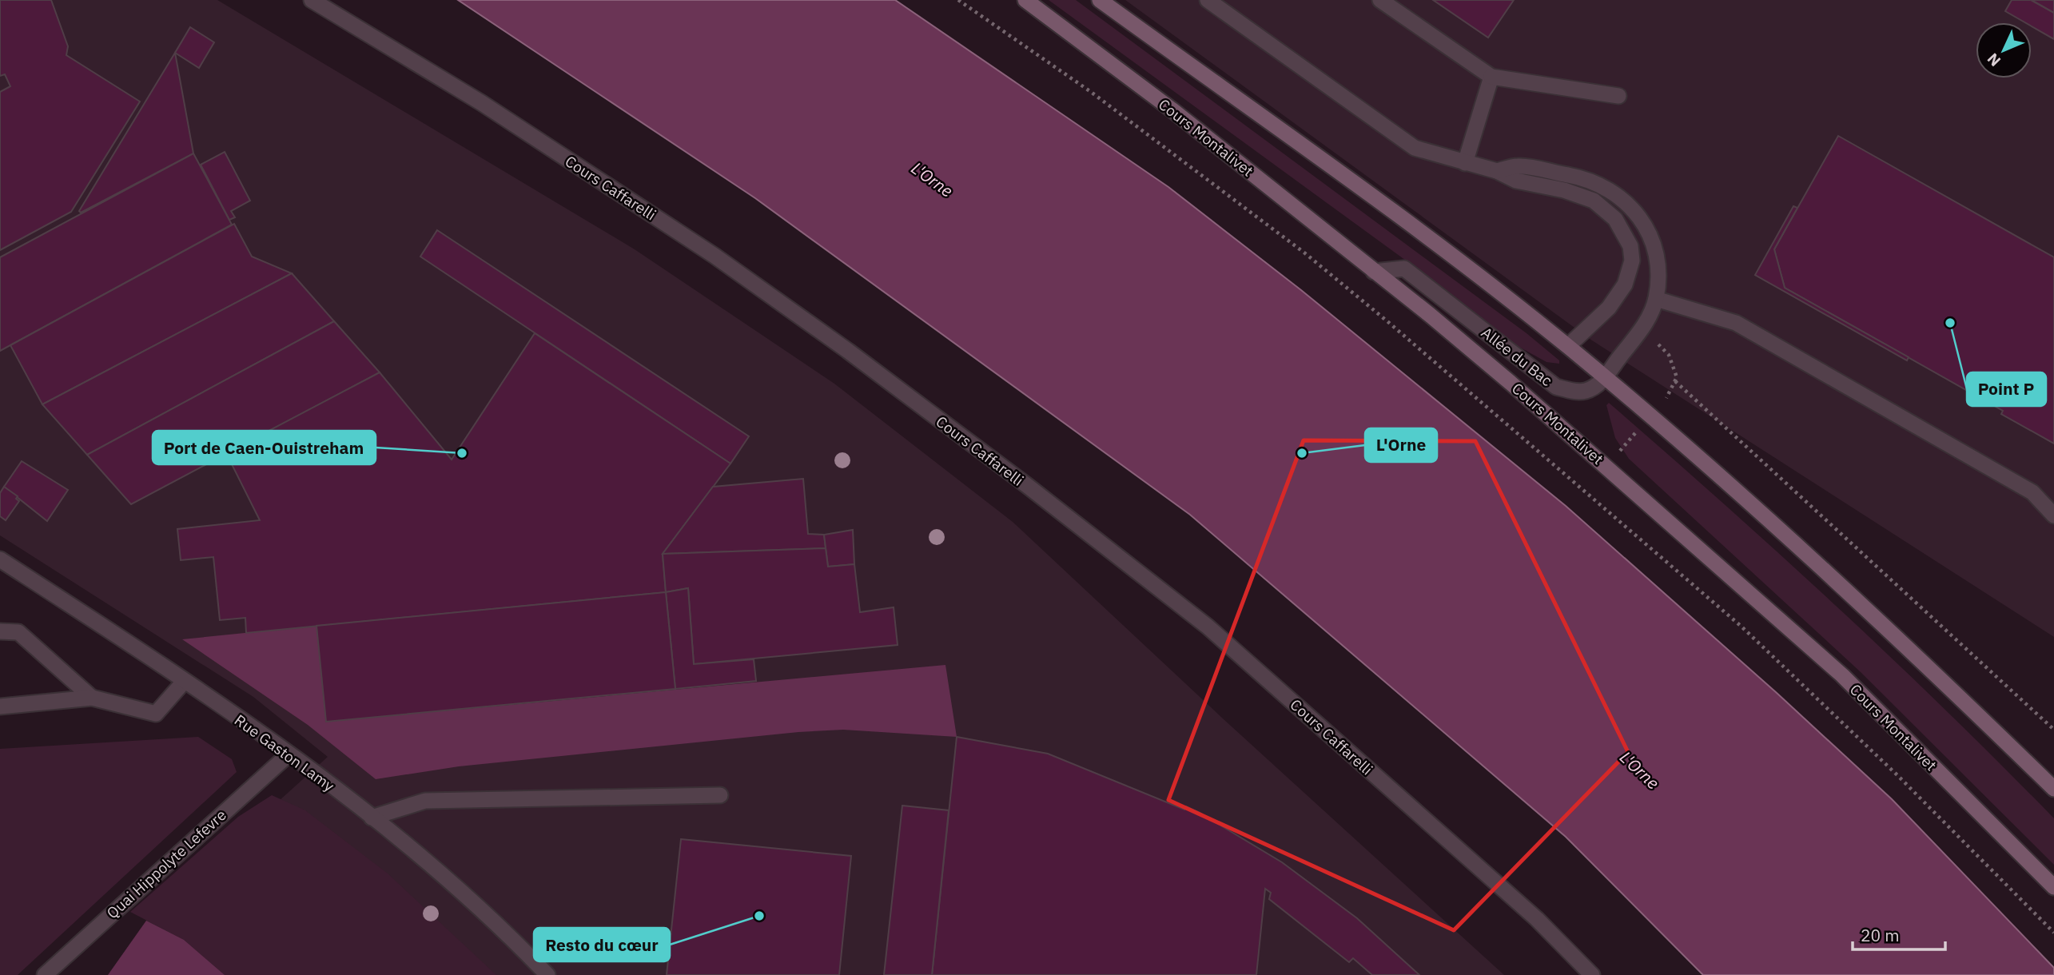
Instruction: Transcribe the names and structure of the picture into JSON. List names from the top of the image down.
{
  "streets": {
    "main road": ["Cours Montalivet"],
    "street": [
      "Cours Caffarelli",
      "Allée du Bac",
      "Rue Gaston Lamy",
      "Quai Hippolyte Lefevre"
    ]
  },
  "crossings": [
    ["Cours Montalivet", "Allée du Bac"],
    ["Rue Gaston Lamy", "Quai Hippolyte Lefevre"]
  ],
  "water": ["L'Orne"],
  "places": [
    "Point P",
    "Port de Caen-Ouistreham",
    "L'Orne",
    "Resto du cœur"
  ],
  "scale_bar": "20 m",
  "north": "bottom left"
}
